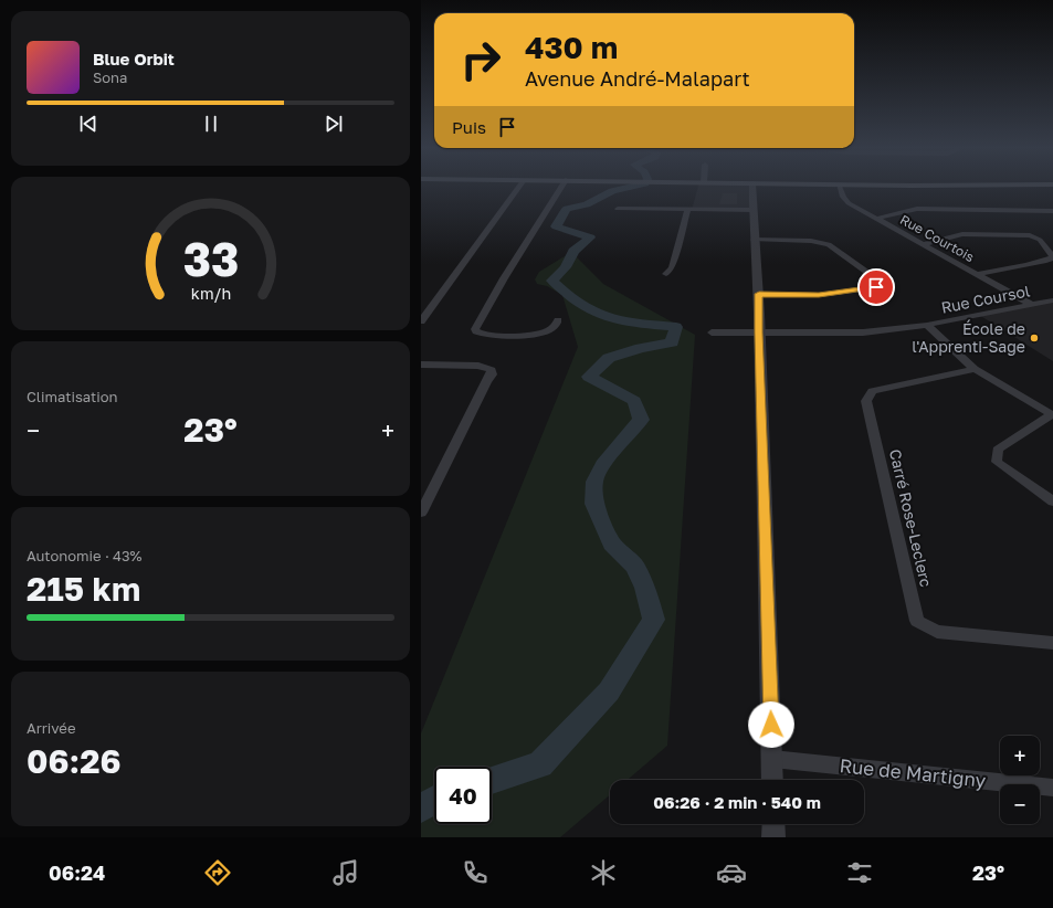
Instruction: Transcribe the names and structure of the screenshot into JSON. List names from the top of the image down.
{
  "streets": {
    "street": [
      "Rue Courtois",
      "Rue Coursol",
      "Carré Rose-Leclerc",
      "Rue de Martigny"
    ]
  },
  "crossings": [
    ["Rue Courtois", "Rue Coursol"]
  ],
  "places": ["École de l'Apprenti-Sage"],
  "page": {
    "turn": ["430 m", "Avenue André-Malapart"],
    "song": ["Blue Orbit", "Sona"],
    "then": "Puis",
    "tile": [
      "Climatisation",
      ["Autonomie · 43%", "215 km"],
      ["Arrivée", "06:26"]
    ],
    "heat": ["−", "23°", "+"],
    "map_buttons": ["+", "−"],
    "limit": "40",
    "trip": "06:26 · 2 min · 540 m",
    "tabs": ["06:24", "23°"],
    "gauge": ["33", "km/h"]
  }
}
